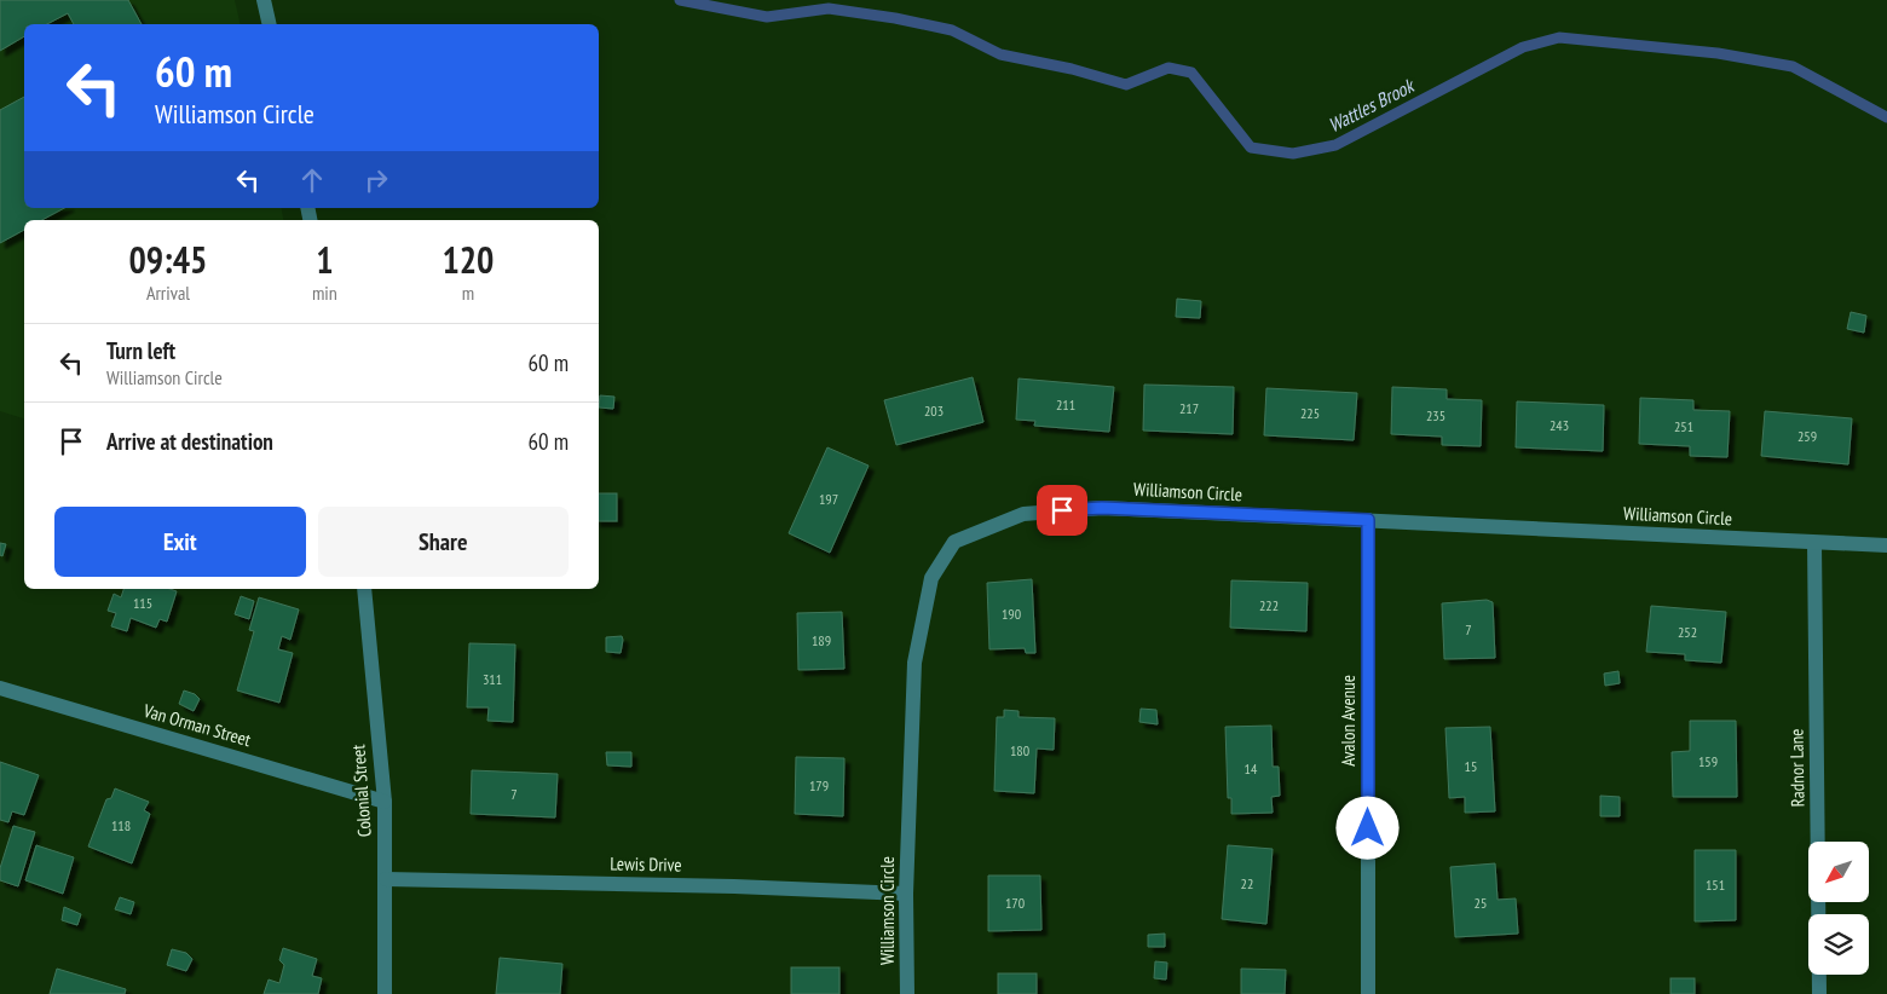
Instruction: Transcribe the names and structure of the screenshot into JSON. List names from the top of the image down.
{
  "streets": {
    "street": [
      "Williamson Circle",
      "Avalon Avenue",
      "Van Orman Street",
      "Radnor Lane",
      "Colonial Street",
      "Lewis Drive"
    ]
  },
  "crossings": [
    ["Williamson Circle", "Avalon Avenue"],
    ["Williamson Circle", "Radnor Lane"],
    ["Williamson Circle", "Lewis Drive"],
    ["Van Orman Street", "Colonial Street"],
    ["Colonial Street", "Lewis Drive"]
  ],
  "water": ["Wattles Brook"],
  "house_numbers": [
    "211",
    "217",
    "203",
    "225",
    "235",
    "243",
    "251",
    "259",
    "197",
    "115",
    "222",
    "190",
    "7",
    "252",
    "189",
    "311",
    "180",
    "159",
    "15",
    "14",
    "179",
    "7",
    "118",
    "22",
    "151",
    "170",
    "25"
  ],
  "north": "bottom left",
  "page": {
    "turn": ["60 m", "Williamson Circle"],
    "eta": [
      "09:45",
      "Arrival",
      "1",
      "min",
      "120",
      "m"
    ],
    "list": [
      {
        "name": "Turn left",
        "note": "Williamson Circle",
        "value": "60 m"
      },
      {
        "name": "Arrive at destination",
        "value": "60 m"
      }
    ],
    "buttons": ["Exit", "Share"]
  }
}
